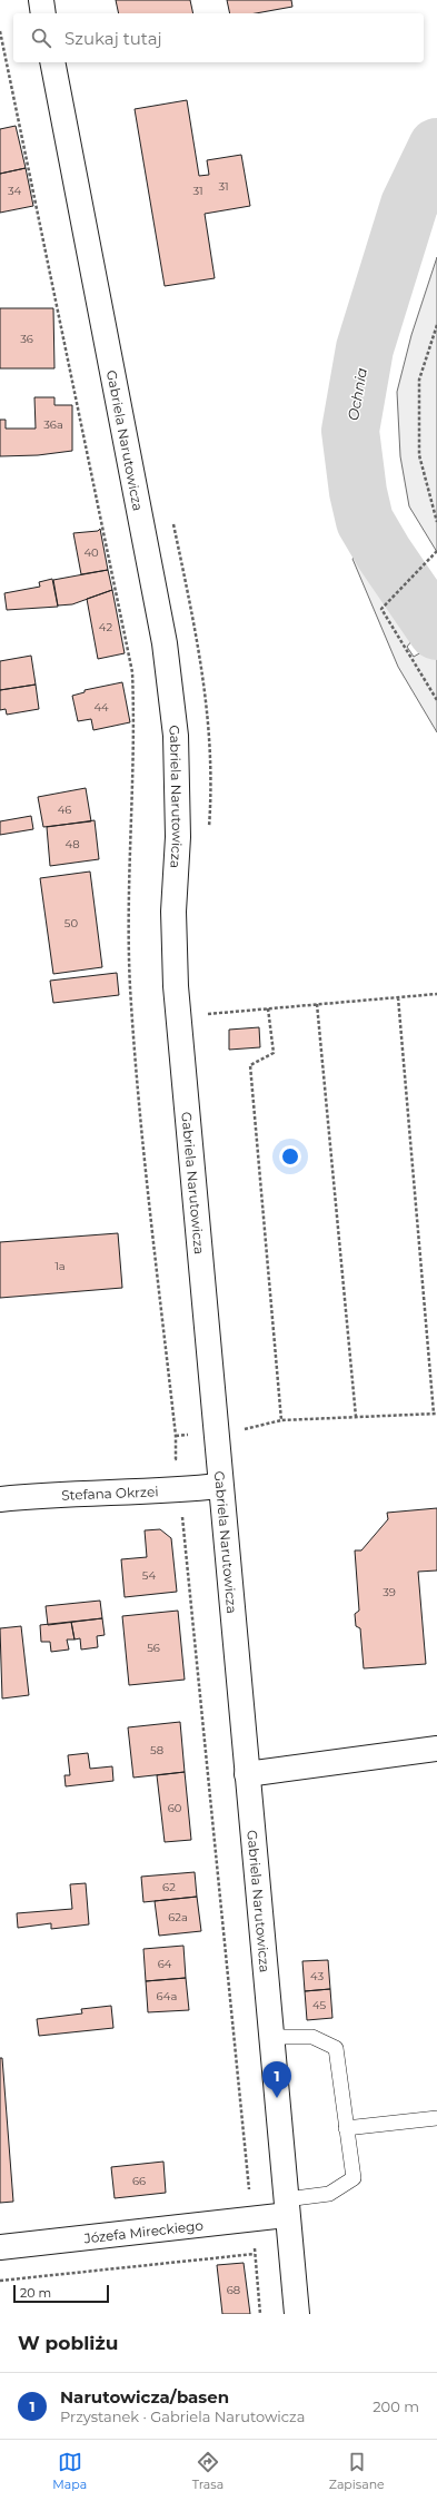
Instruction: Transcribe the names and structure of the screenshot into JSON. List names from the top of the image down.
{
  "streets": {
    "street": ["Gabriela Narutowicza", "Stefana Okrzei", "Józefa Mireckiego"]
  },
  "crossings": [
    ["Gabriela Narutowicza", "Stefana Okrzei"],
    ["Gabriela Narutowicza", "Józefa Mireckiego"]
  ],
  "water": ["Ochnia"],
  "house_numbers": [
    "31",
    "34",
    "31",
    "36",
    "36a",
    "40",
    "42",
    "44",
    "46",
    "48",
    "50",
    "1a",
    "54",
    "39",
    "56",
    "58",
    "60",
    "62",
    "62a",
    "64",
    "43",
    "64a",
    "45",
    "66",
    "68"
  ],
  "scale_bar": "20 m",
  "page": {
    "search": "Szukaj tutaj",
    "pins": "1",
    "scale": "20 m",
    "heading": "W pobliżu",
    "list": [
      {
        "mark": "1",
        "name": "Narutowicza/basen",
        "note": "Przystanek · Gabriela Narutowicza",
        "value": "200 m"
      }
    ],
    "nav": ["Mapa", "Trasa", "Zapisane"]
  }
}
